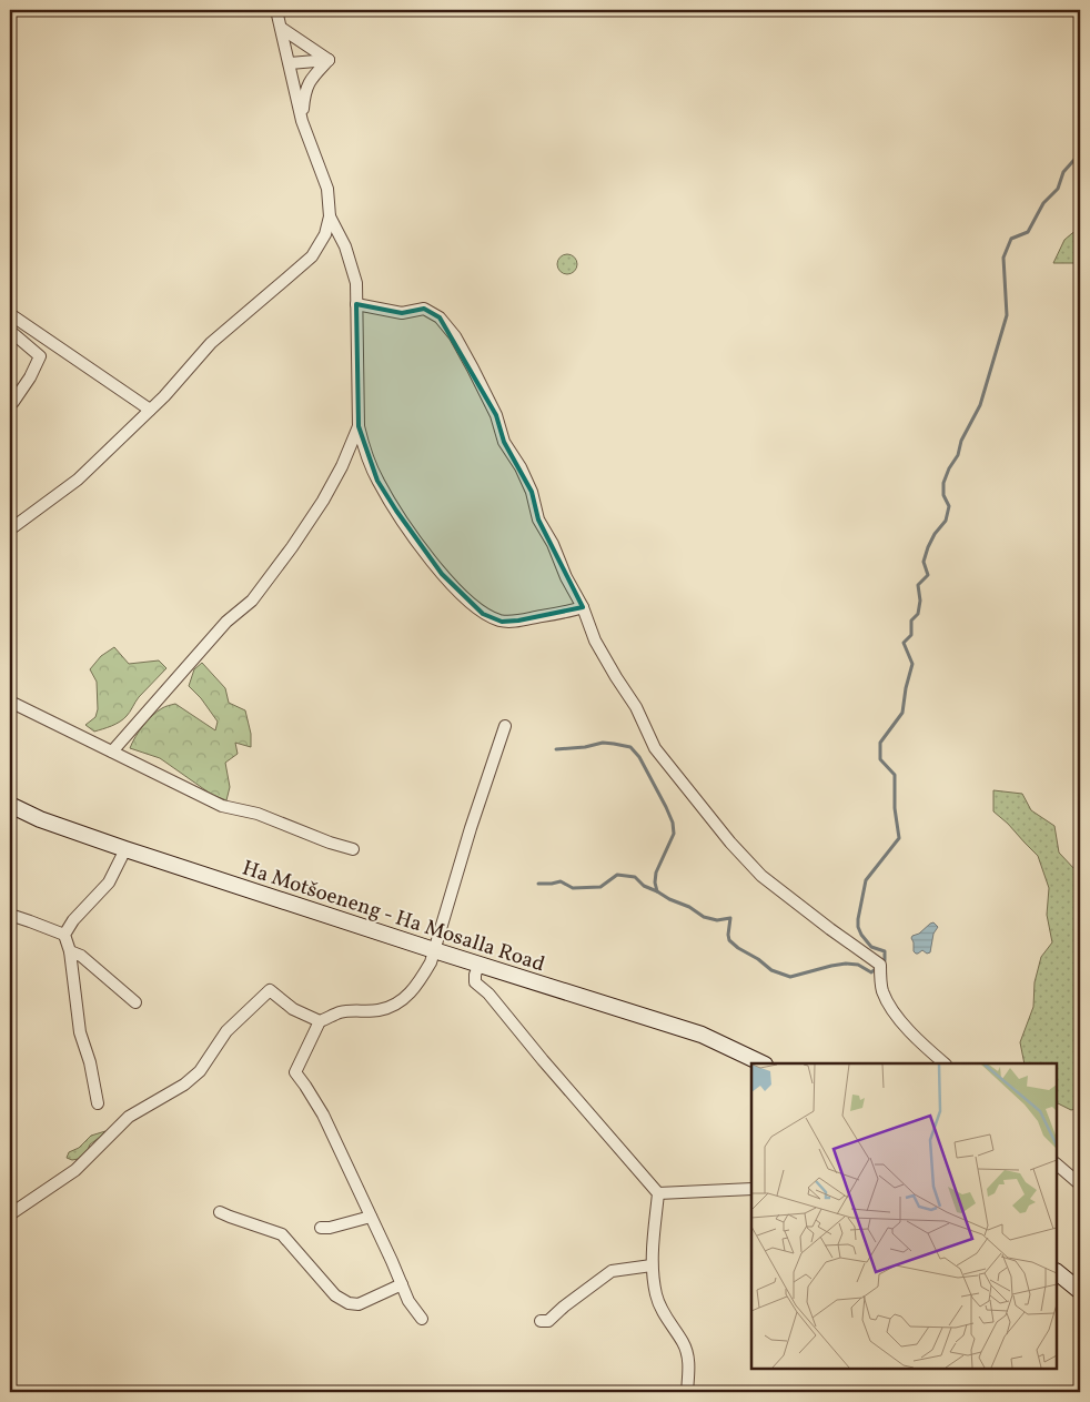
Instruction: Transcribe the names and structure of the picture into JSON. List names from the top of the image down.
{
  "streets": {
    "main road": ["Ha Motšoeneng - Ha Mosalla Road"]
  }
}
